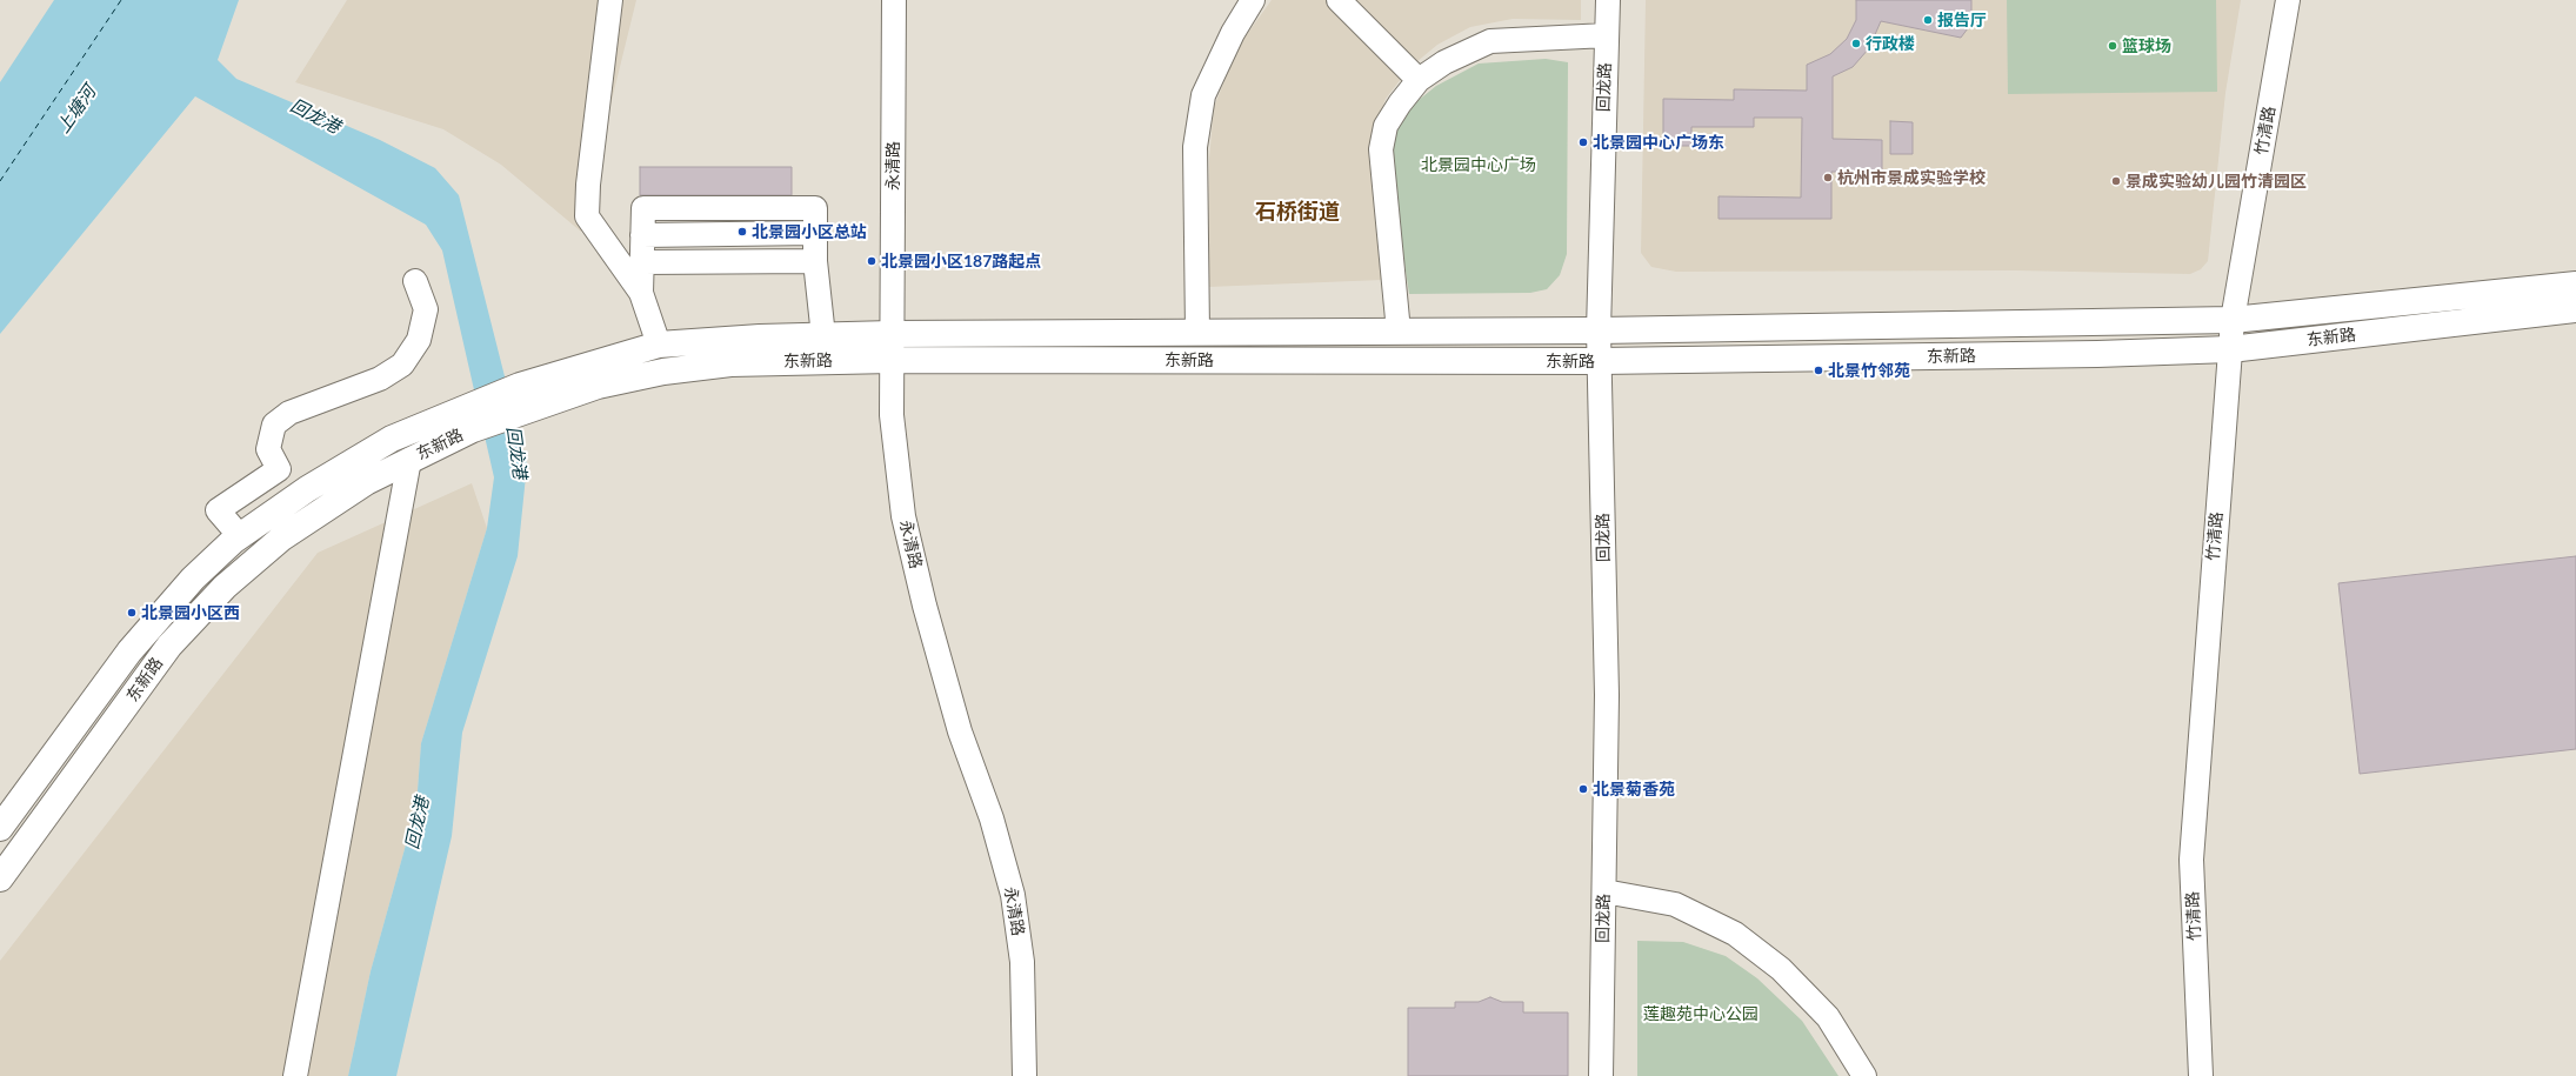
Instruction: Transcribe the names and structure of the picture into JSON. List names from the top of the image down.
{
  "streets": {
    "main road": ["东新路"],
    "street": ["回龙路", "竹清路", "永清路"]
  },
  "crossings": [
    ["回龙路", "东新路"],
    ["竹清路", "东新路"],
    ["永清路", "东新路"]
  ],
  "districts": ["石桥街道"],
  "water": ["上塘河", "回龙港"],
  "parks": ["北景园中心广场", "莲趣苑中心公园"],
  "places": [
    "报告厅",
    "行政楼",
    "篮球场",
    "北景园中心广场东",
    "杭州市景成实验学校",
    "景成实验幼儿园竹清园区",
    "北景园小区总站",
    "北景园小区187路起点",
    "北景竹邻苑",
    "北景园小区西",
    "北景菊香苑"
  ]
}
